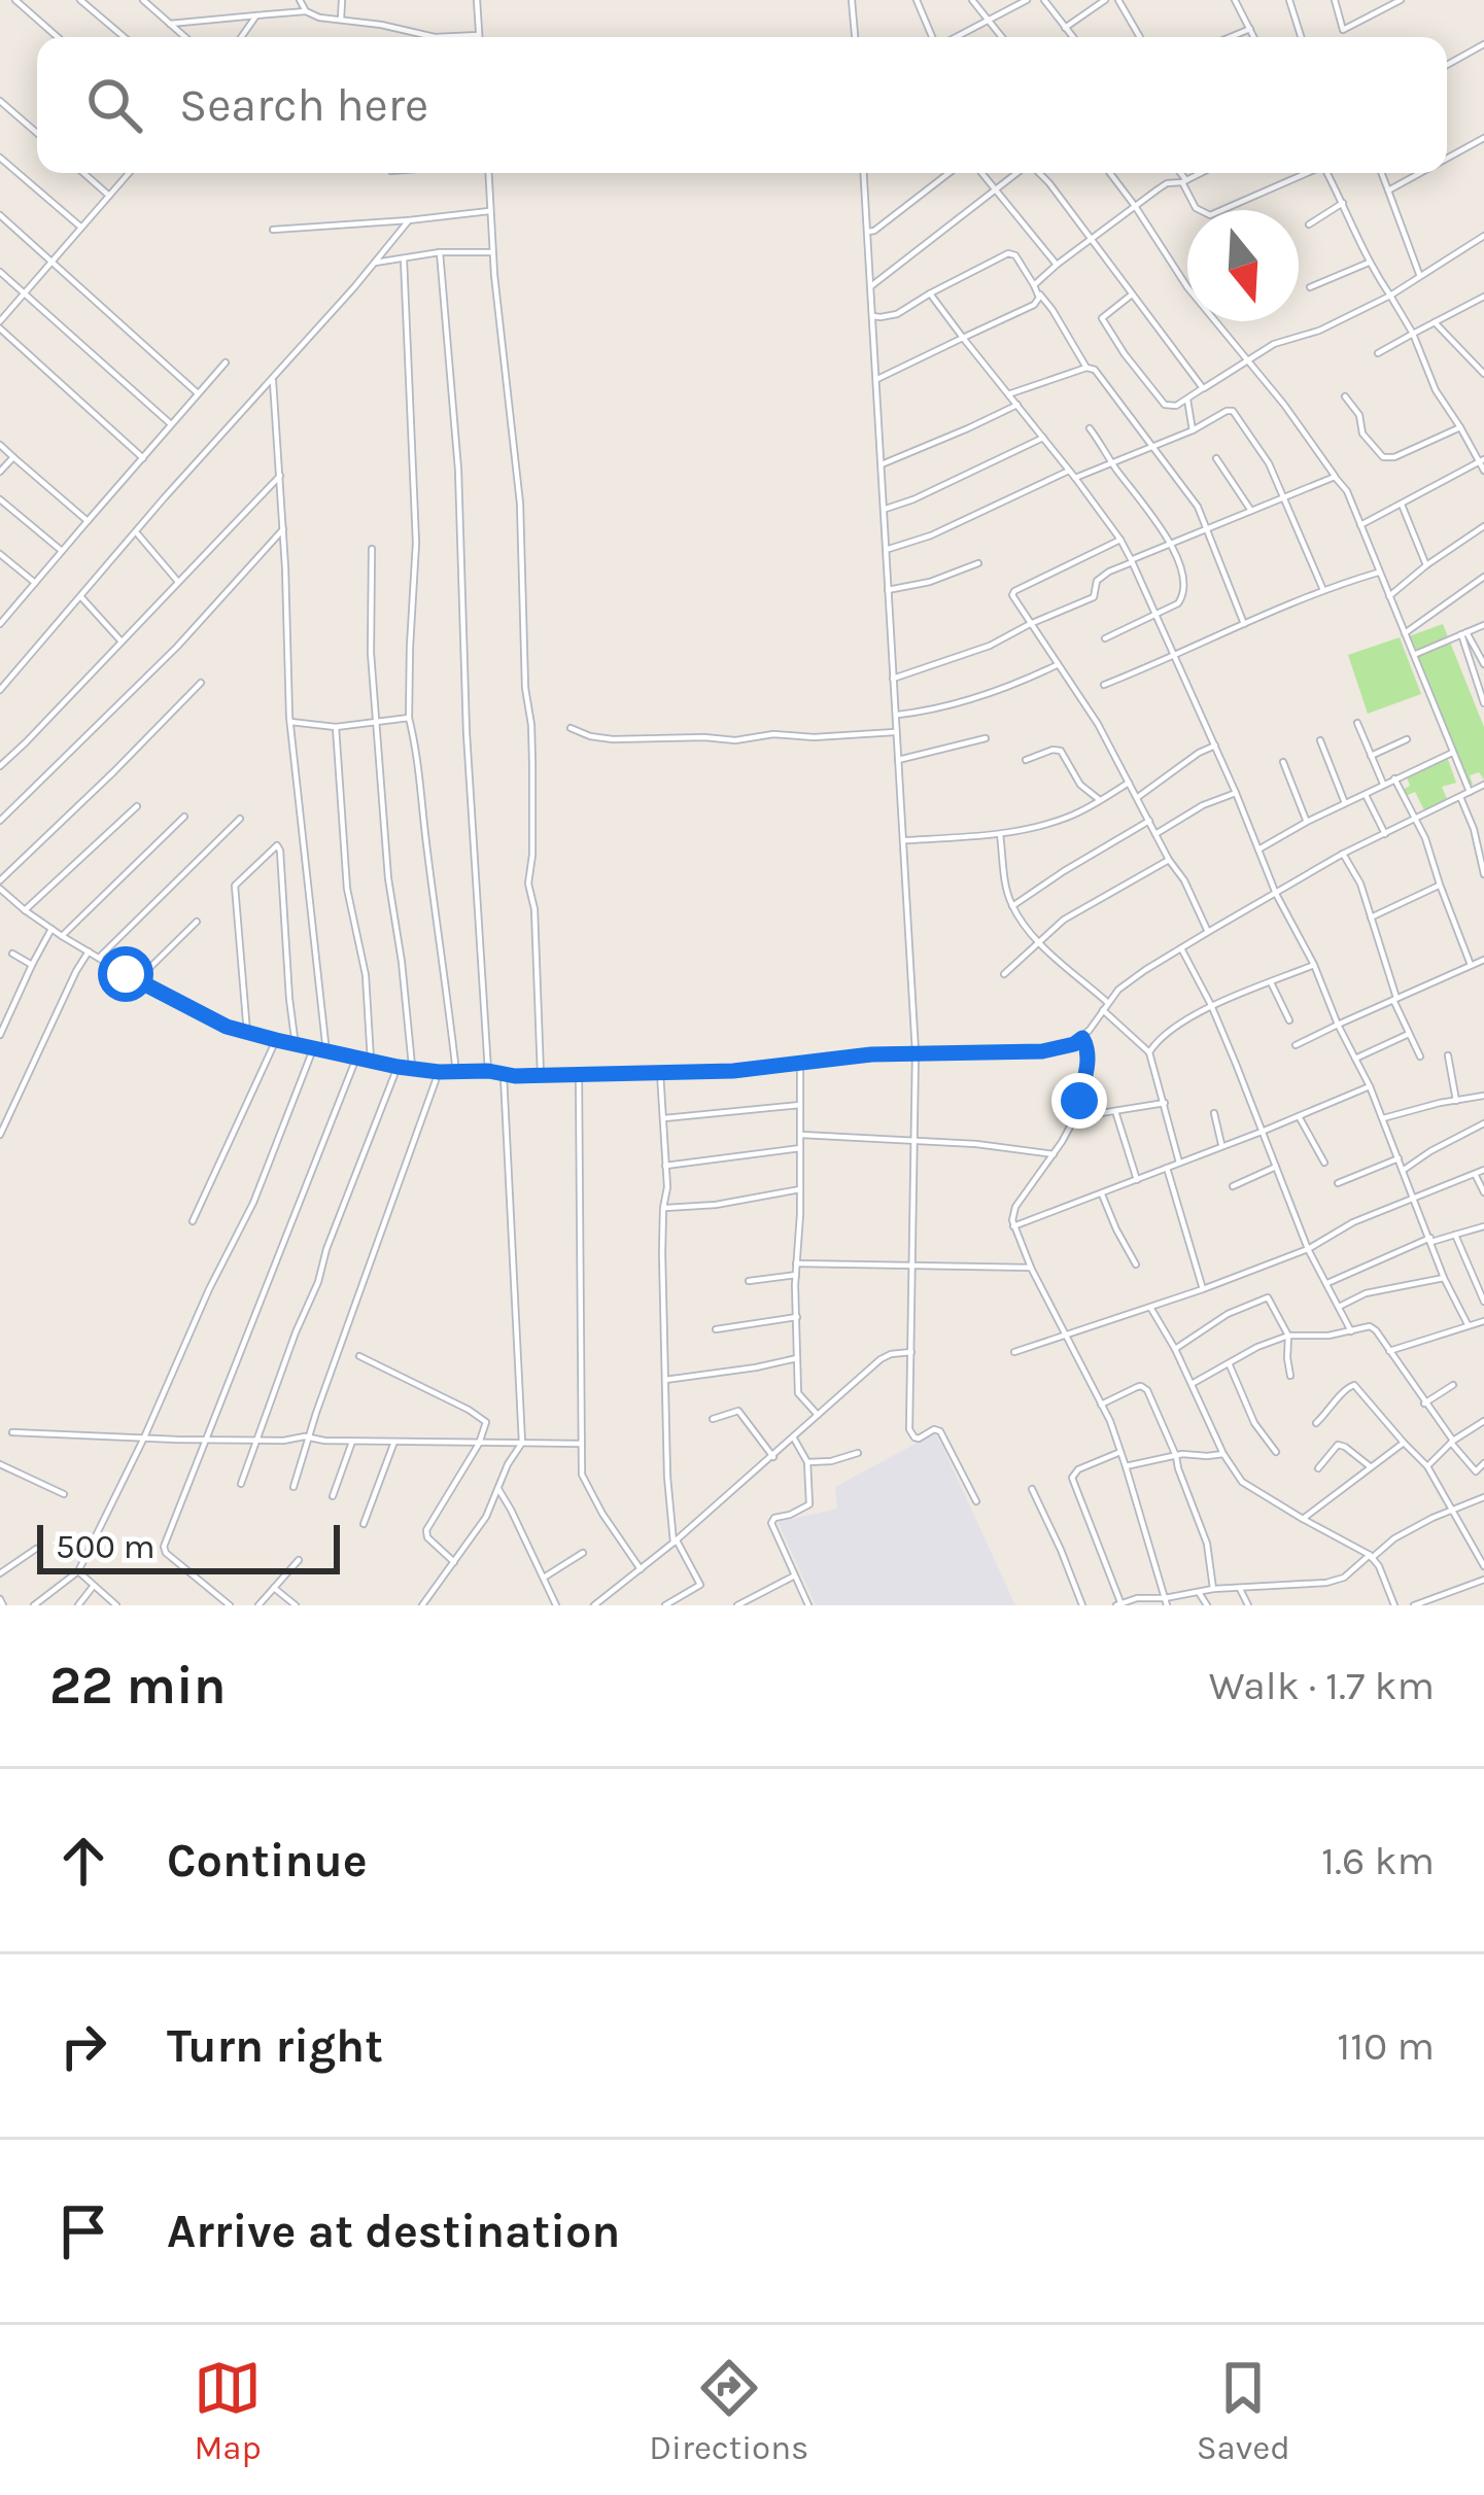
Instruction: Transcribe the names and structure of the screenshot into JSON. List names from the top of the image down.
{
  "scale_bar": "500 m",
  "north": "bottom",
  "page": {
    "search": "Search here",
    "scale": "500 m",
    "heading": ["22 min", "Walk · 1.7 km"],
    "list": [
      ["Continue", "1.6 km"],
      ["Turn right", "110 m"],
      "Arrive at destination"
    ],
    "nav": ["Map", "Directions", "Saved"]
  }
}
